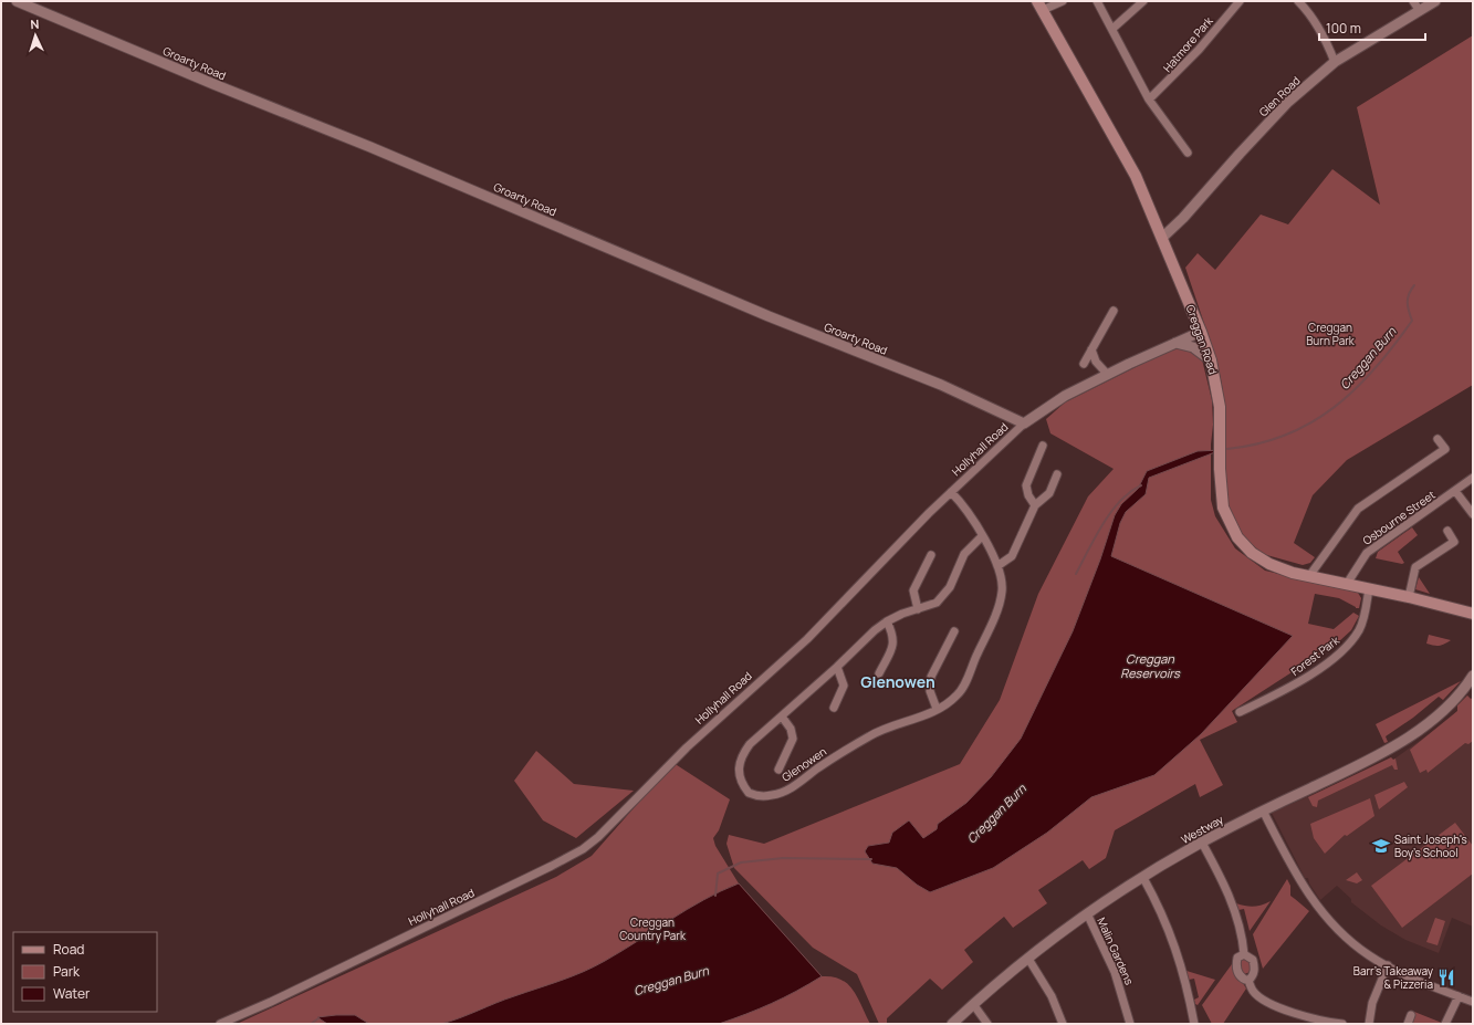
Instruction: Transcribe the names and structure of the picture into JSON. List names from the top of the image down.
{
  "streets": {
    "main road": ["Creggan Road"],
    "street": [
      "Hatmore Park",
      "Groarty Road",
      "Glen Road",
      "Hollyhall Road",
      "Osbourne Street",
      "Forest Park",
      "Glenowen",
      "Westway",
      "Malin Gardens"
    ]
  },
  "crossings": [
    ["Groarty Road", "Hollyhall Road"],
    ["Glen Road", "Creggan Road"],
    ["Creggan Road", "Hollyhall Road"],
    ["Creggan Road", "Osbourne Street"],
    ["Creggan Road", "Forest Park"],
    ["Hollyhall Road", "Glenowen"],
    ["Westway", "Malin Gardens"]
  ],
  "districts": ["Glenowen"],
  "water": ["Creggan Burn", "Creggan Reservoirs"],
  "parks": ["Creggan Burn Park", "Creggan Country Park"],
  "places": {
    "school or university": ["Saint Joseph's Boy's School"],
    "restaurant": ["Barr's Takeaway & Pizzeria"]
  },
  "legend": ["Road", "Park", "Water"],
  "scale_bar": "100 m",
  "north": "top"
}
